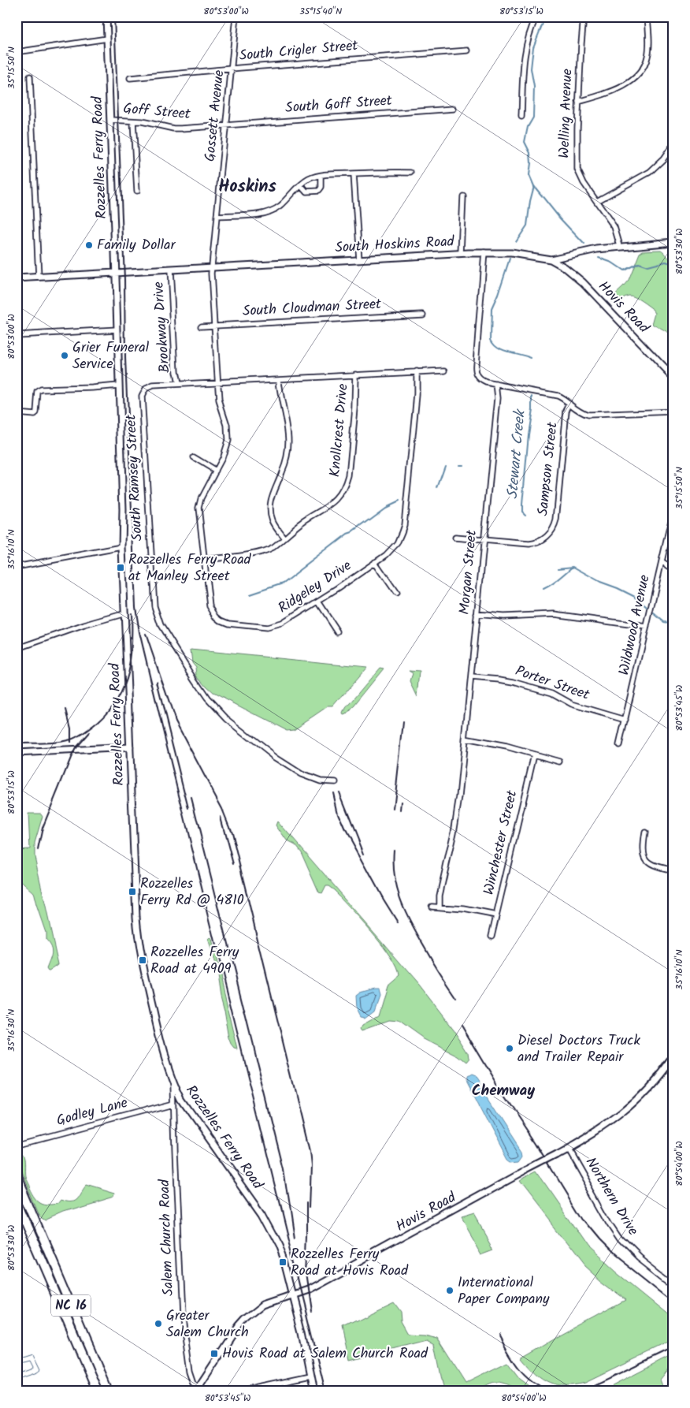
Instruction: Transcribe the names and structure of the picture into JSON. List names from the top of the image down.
{
  "streets": {
    "highway": ["NC 16"],
    "street": [
      "South Crigler Street",
      "South Goff Street",
      "Goff Street",
      "Welling Avenue",
      "Gossett Avenue",
      "Rozzelles Ferry Road",
      "South Hoskins Road",
      "Hovis Road",
      "South Cloudman Street",
      "Brookway Drive",
      "Knollcrest Drive",
      "Sampson Street",
      "South Ramsey Street",
      "Morgan Street",
      "Ridgeley Drive",
      "Wildwood Avenue",
      "Porter Street",
      "Winchester Street",
      "Godley Lane",
      "Northern Drive",
      "Salem Church Road"
    ]
  },
  "crossings": [
    ["South Crigler Street", "Gossett Avenue"],
    ["South Goff Street", "Goff Street"],
    ["South Goff Street", "Gossett Avenue"],
    ["Goff Street", "Gossett Avenue"],
    ["Goff Street", "Rozzelles Ferry Road"],
    ["Welling Avenue", "South Hoskins Road"],
    ["Gossett Avenue", "South Hoskins Road"],
    ["Gossett Avenue", "South Cloudman Street"],
    ["Gossett Avenue", "South Ramsey Street"],
    ["Gossett Avenue", "Ridgeley Drive"],
    ["Rozzelles Ferry Road", "South Hoskins Road"],
    ["Rozzelles Ferry Road", "Hovis Road"],
    ["Rozzelles Ferry Road", "Salem Church Road"],
    ["South Hoskins Road", "Hovis Road"],
    ["South Hoskins Road", "Brookway Drive"],
    ["Hovis Road", "Northern Drive"],
    ["Hovis Road", "Salem Church Road"],
    ["Brookway Drive", "South Ramsey Street"],
    ["Knollcrest Drive", "South Ramsey Street"],
    ["Knollcrest Drive", "Ridgeley Drive"],
    ["Sampson Street", "Morgan Street"],
    ["South Ramsey Street", "Ridgeley Drive"],
    ["Morgan Street", "Porter Street"],
    ["Wildwood Avenue", "Porter Street"],
    ["Godley Lane", "Salem Church Road"]
  ],
  "districts": ["Hoskins", "Chemway"],
  "water": ["Stewart Creek"],
  "places": {
    "other": [
      "Family Dollar",
      "Grier Funeral Service",
      "Diesel Doctors Truck and Trailer Repair",
      "International Paper Company",
      "Greater Salem Church"
    ],
    "transit": [
      "Rozzelles Ferry Road at Manley Street",
      "Rozzelles Ferry Rd @ 4810",
      "Rozzelles Ferry Road at 4909",
      "Rozzelles Ferry Road at Hovis Road",
      "Hovis Road at Salem Church Road"
    ]
  },
  "coordinates": [
    "80°53'00\"W",
    "35°15'40\"N",
    "80°53'15\"W",
    "35°15'50\"N",
    "80°53'30\"W",
    "35°16'10\"N",
    "80°53'45\"W",
    "35°16'30\"N",
    "80°54'00\"W"
  ]
}
